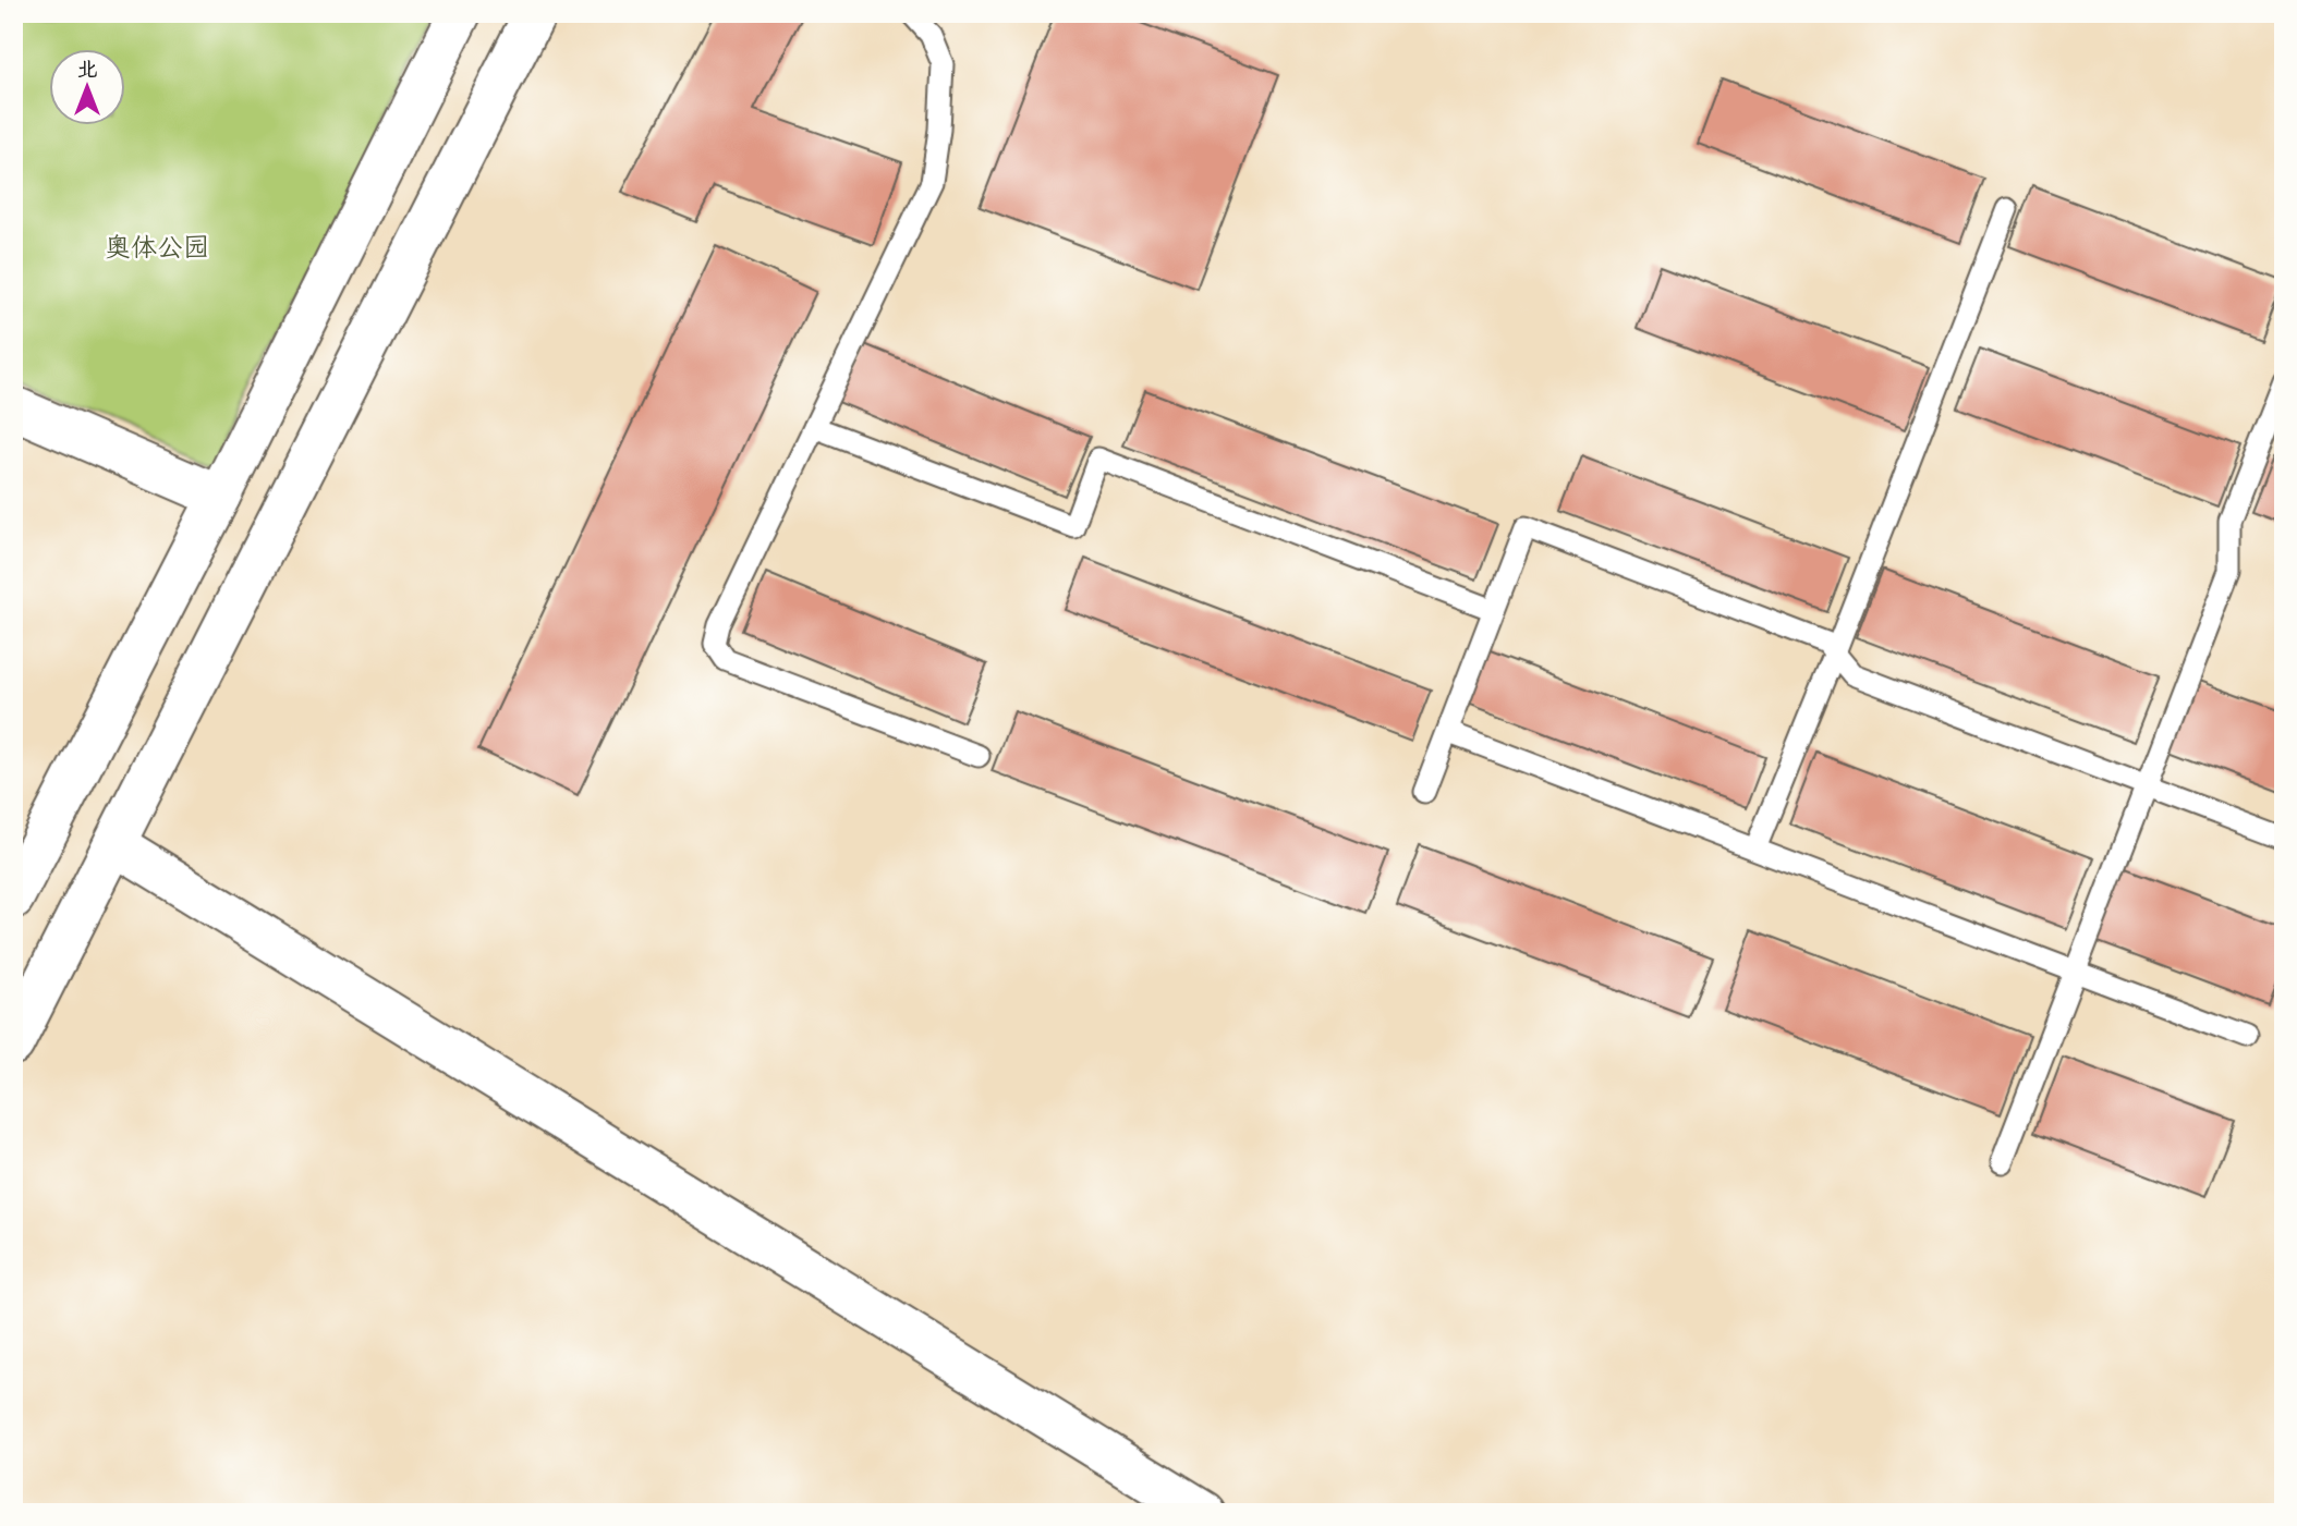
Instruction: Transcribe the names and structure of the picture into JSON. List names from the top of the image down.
{
  "parks": ["奥体公园"],
  "north": "top"
}
